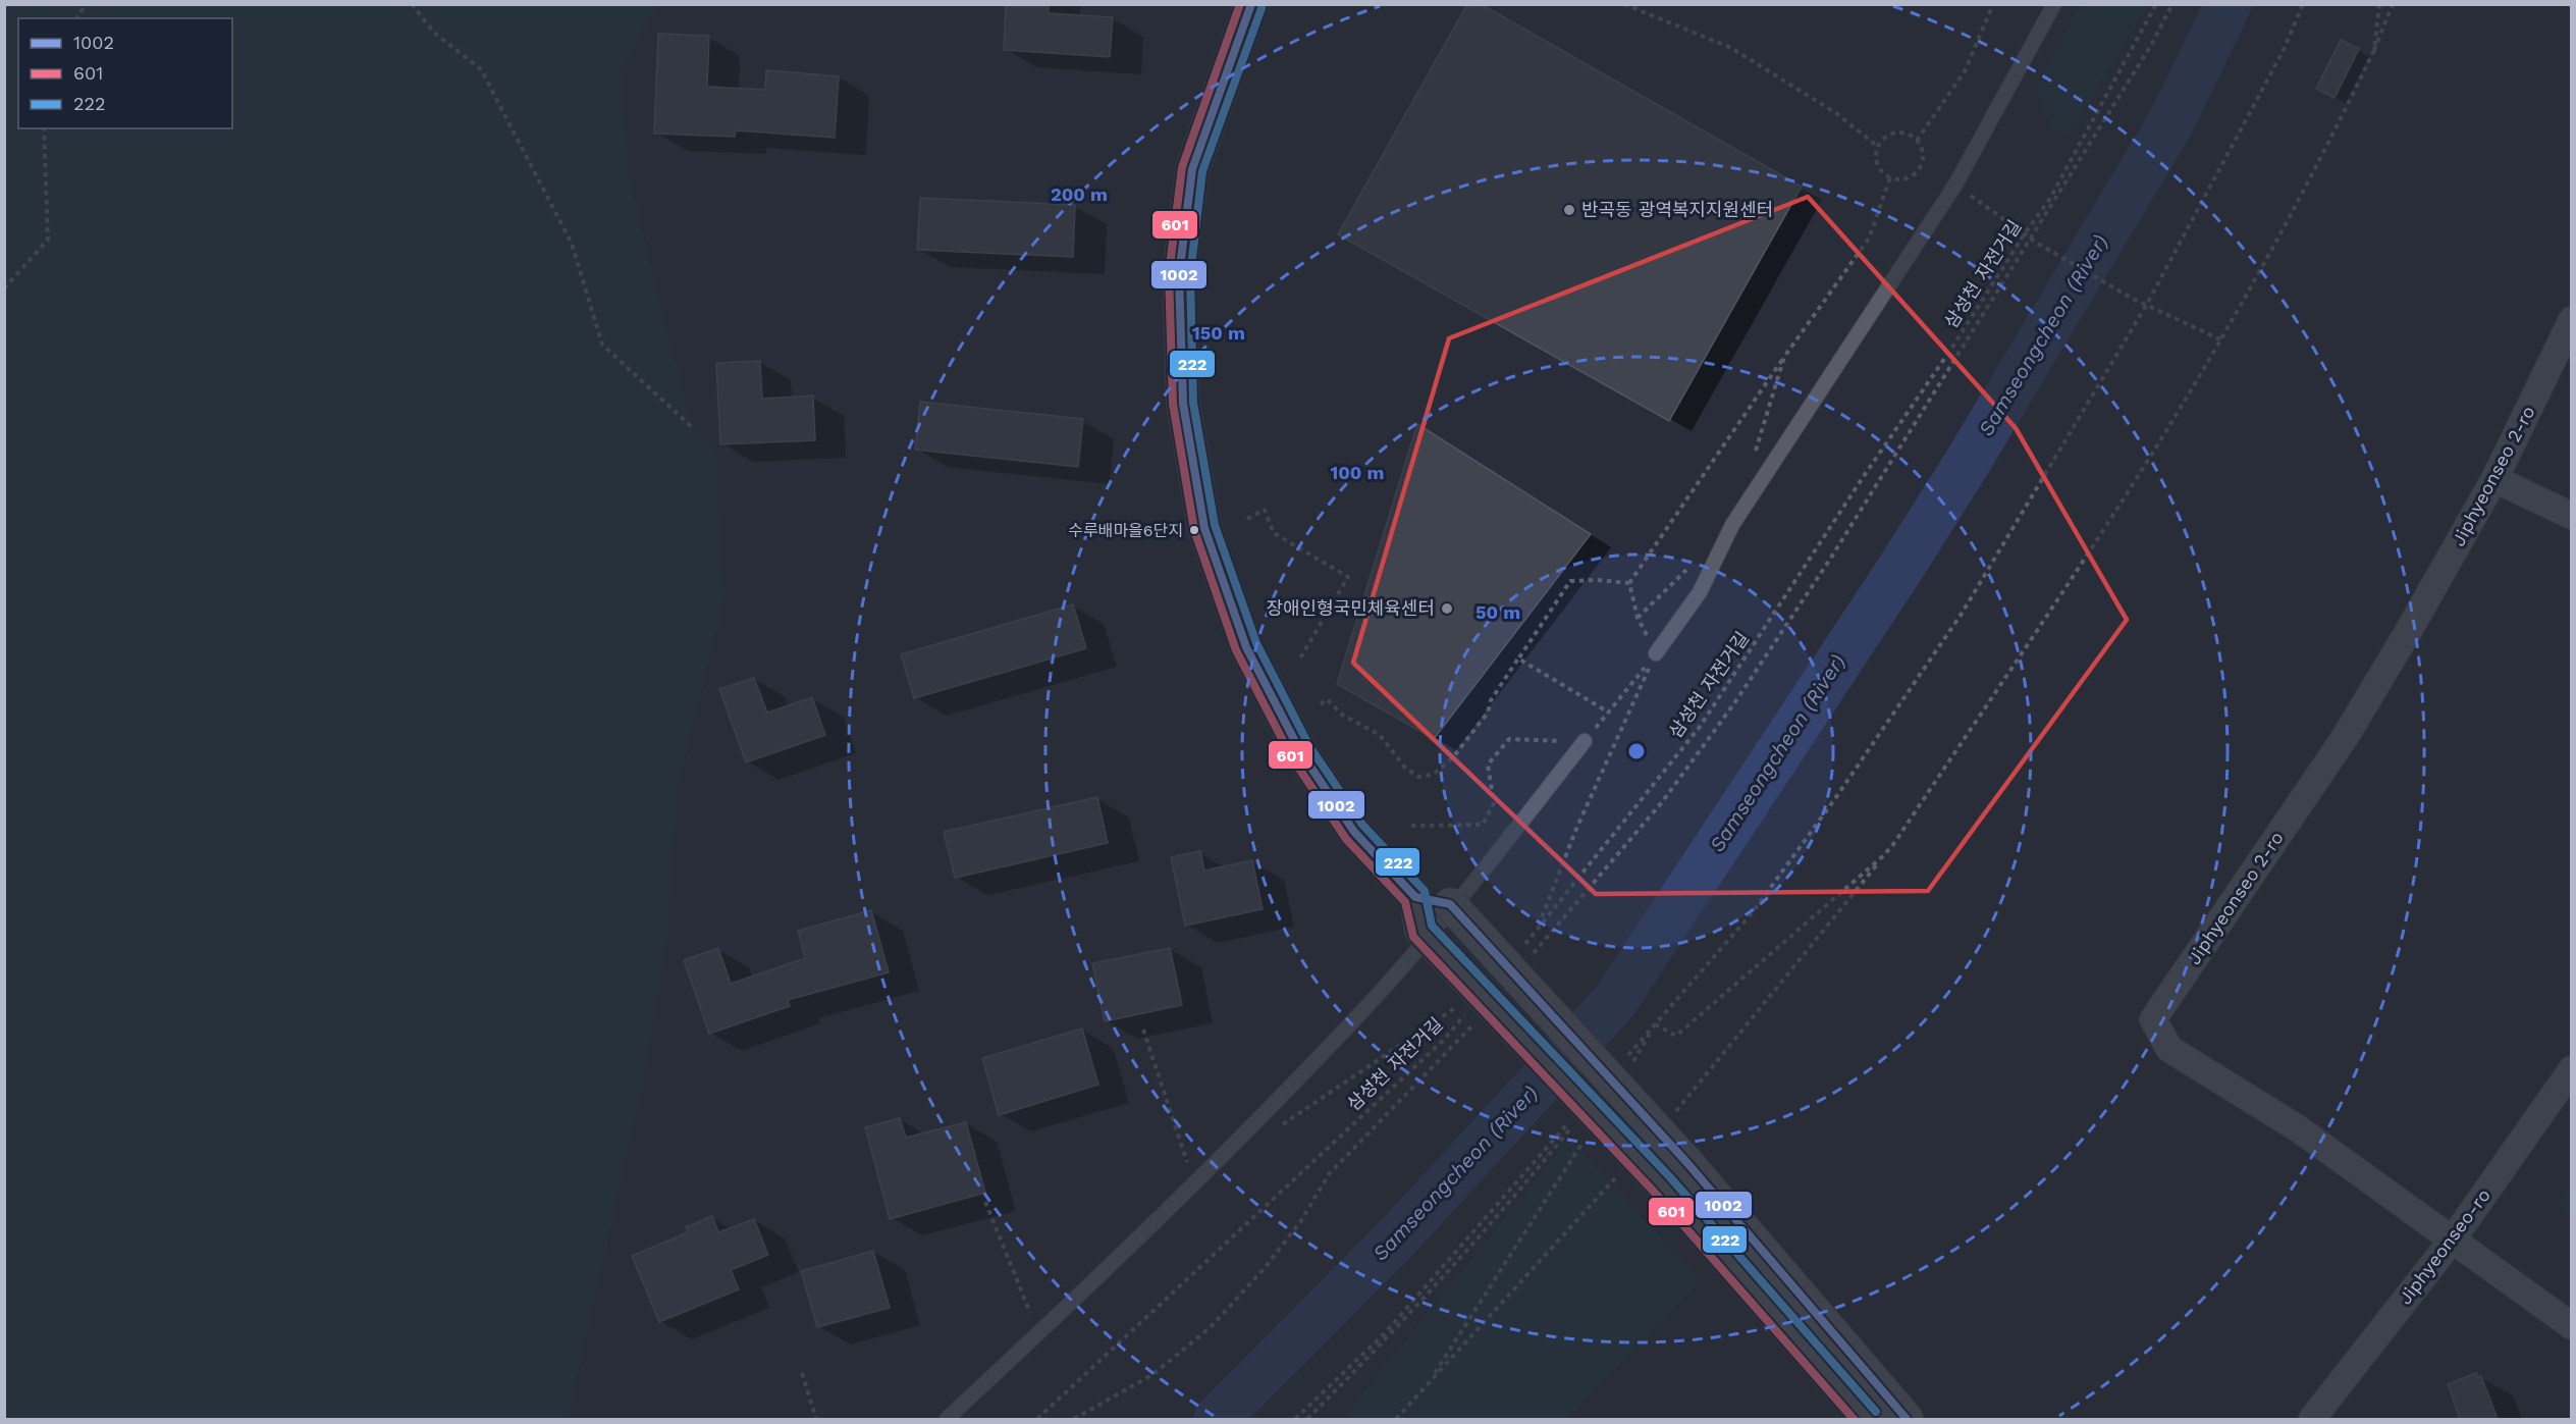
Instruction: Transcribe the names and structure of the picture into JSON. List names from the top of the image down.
{
  "streets": {
    "street": ["Jiphyeonseo 2-ro", "Jiphyeonseo-ro"],
    "path": ["삼성천 자전거길"]
  },
  "crossings": [
    ["Jiphyeonseo 2-ro", "Jiphyeonseo-ro"]
  ],
  "water": ["Samseongcheon (River)"],
  "places": ["반곡동 광역복지지원센터", "수루배마을6단지", "장애인형국민체육센터"],
  "lines": ["transit line 1002", "transit line 601", "transit line 222"],
  "legend": ["1002", "601", "222"],
  "rings": [
    "200 m",
    "150 m",
    "100 m",
    "50 m"
  ]
}
